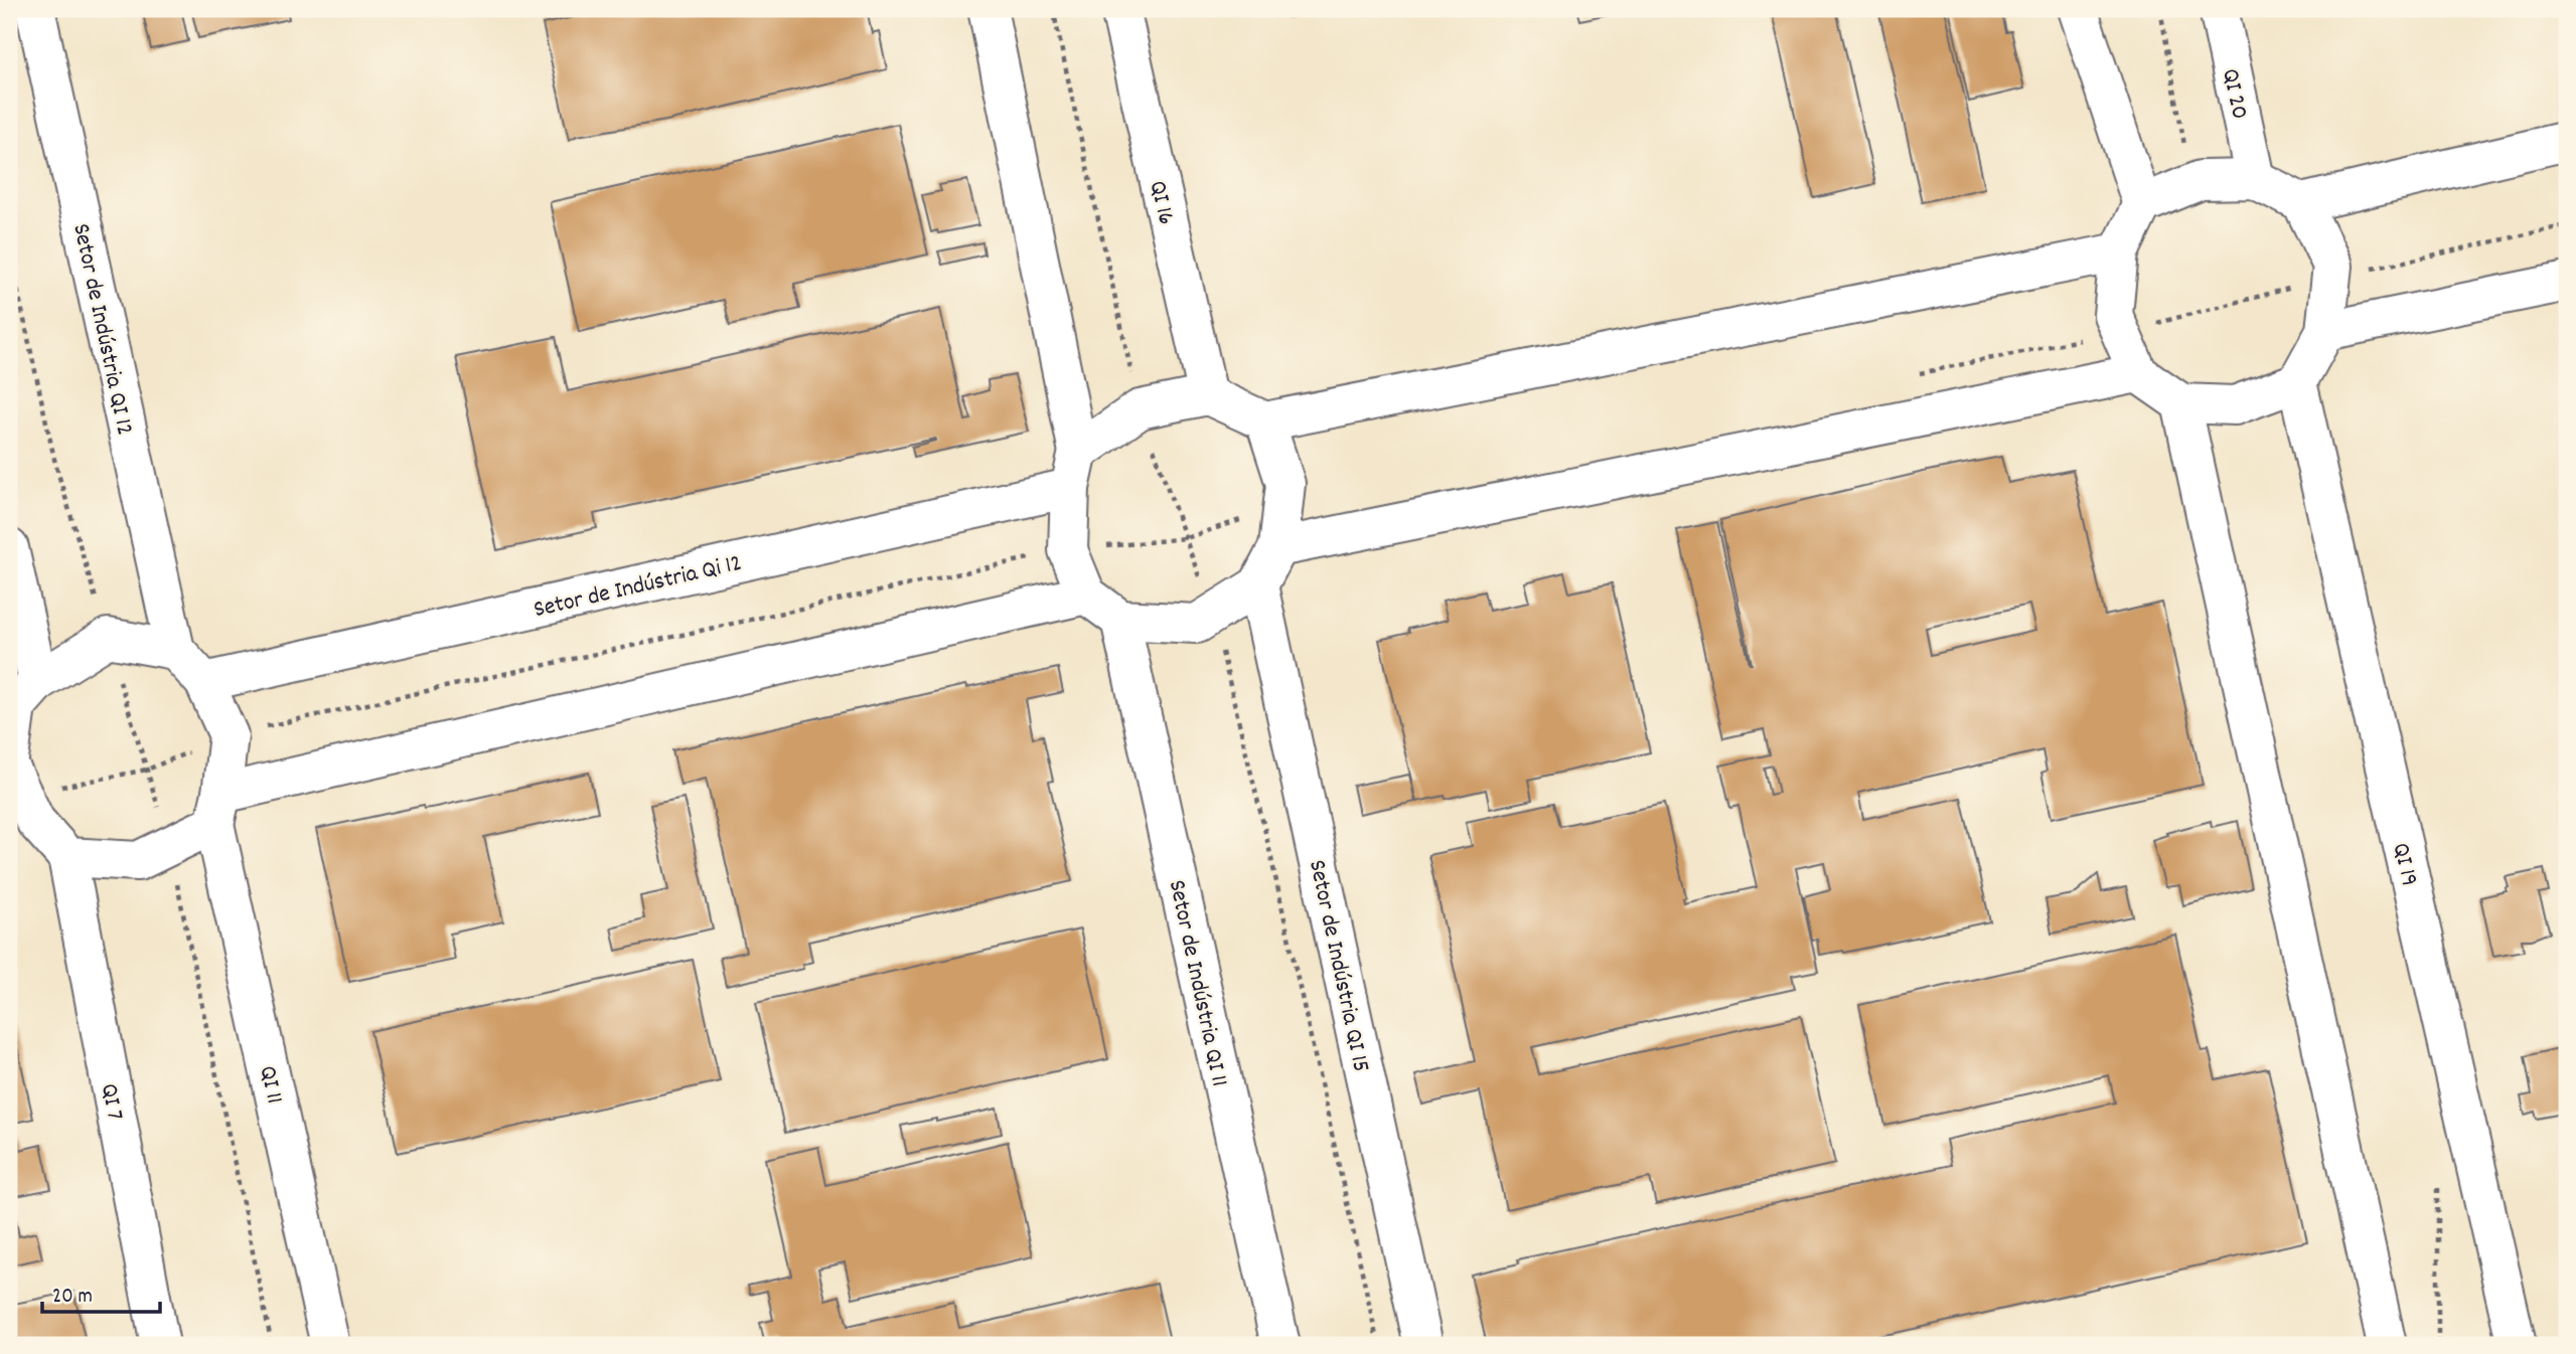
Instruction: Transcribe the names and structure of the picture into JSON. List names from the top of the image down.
{
  "streets": {
    "street": [
      "QI 20",
      "QI 16",
      "Setor de Indústria QI 12",
      "Setor de Indústria Qi 12",
      "QI 19",
      "Setor de Indústria QI 15",
      "Setor de Indústria QI 11",
      "QI 11",
      "QI 7"
    ]
  },
  "crossings": [
    ["QI 20", "QI 19"],
    ["Setor de Indústria QI 12", "QI 11"],
    ["Setor de Indústria Qi 12", "QI 11"]
  ],
  "scale_bar": "20 m"
}
